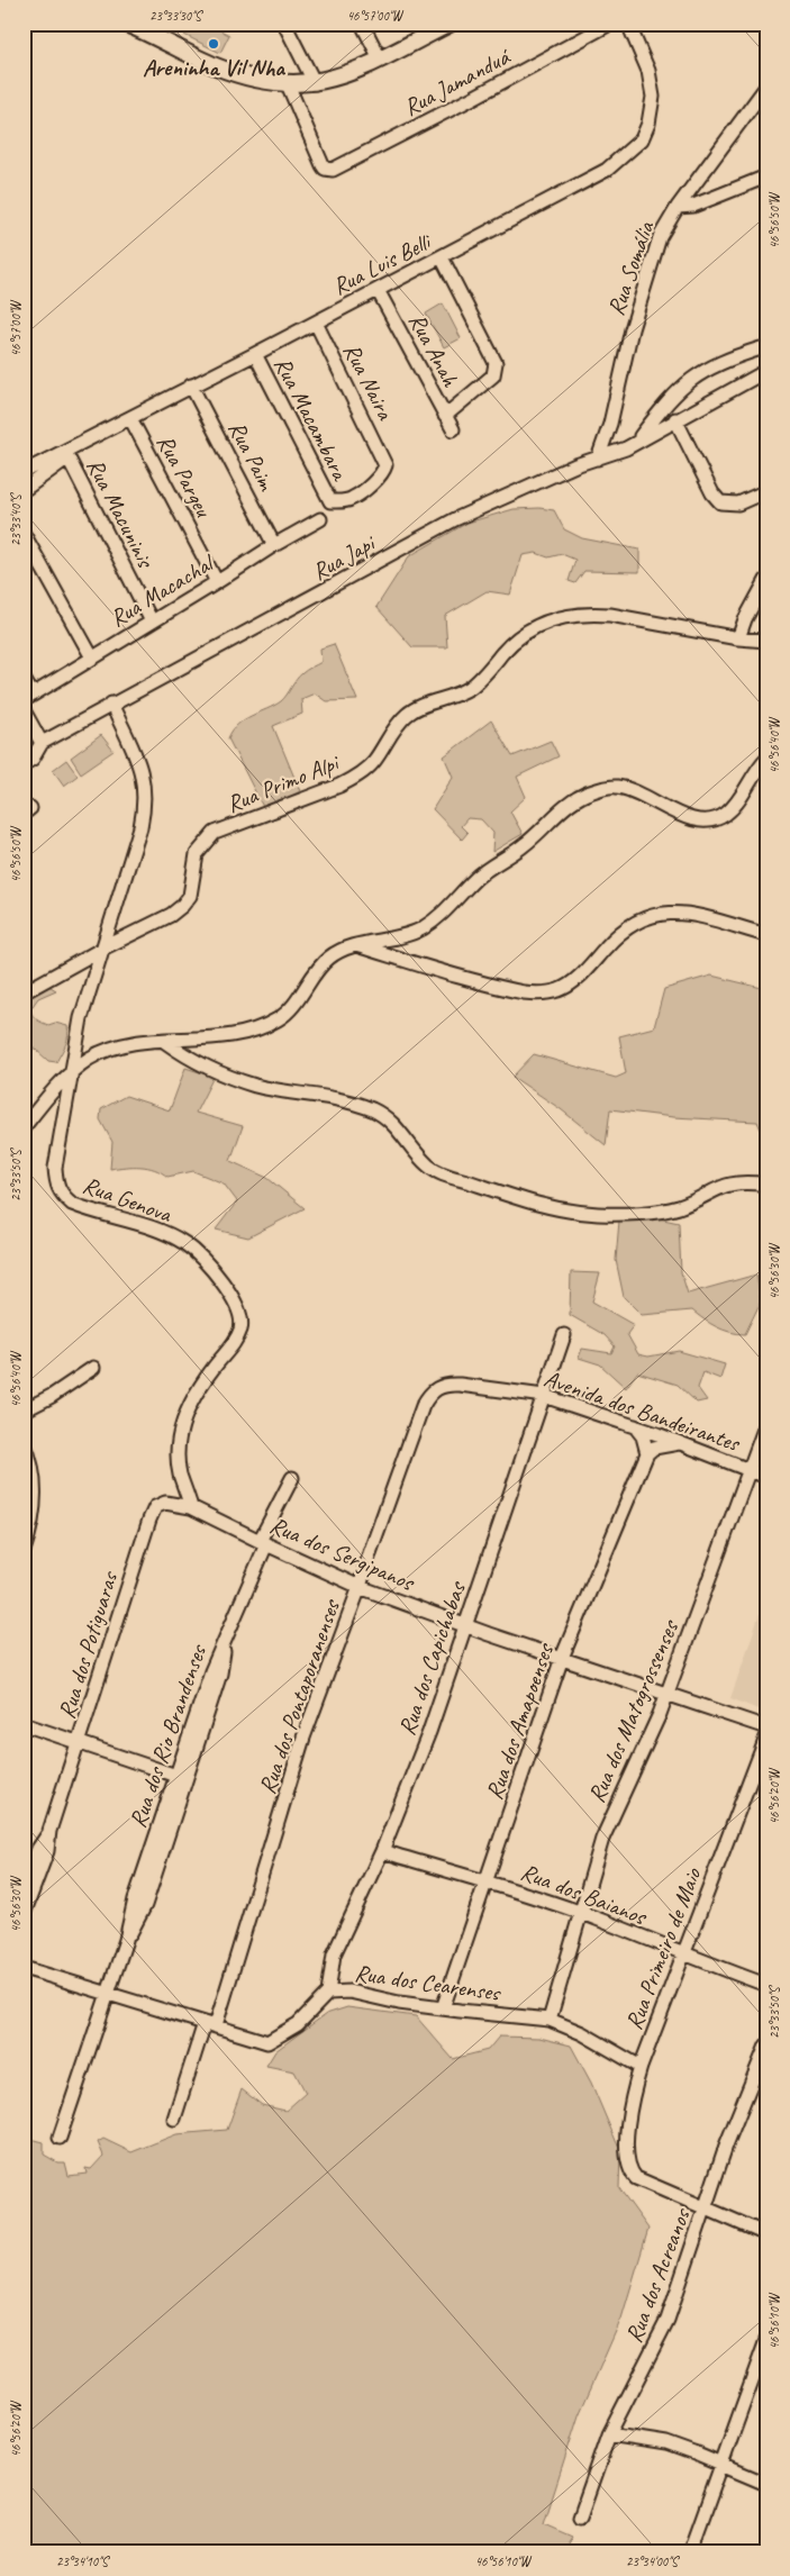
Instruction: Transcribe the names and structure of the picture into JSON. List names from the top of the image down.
{
  "streets": {
    "street": [
      "Rua Jamanduá",
      "Rua Luis Belli",
      "Rua Somália",
      "Rua Anah",
      "Rua Naira",
      "Rua Macambara",
      "Rua Paim",
      "Rua Pargeu",
      "Rua Macuninis",
      "Rua Japi",
      "Rua Macachal",
      "Rua Primo Alpi",
      "Rua Genova",
      "Avenida dos Bandeirantes",
      "Rua dos Sergipanos",
      "Rua dos Potiguaras",
      "Rua dos Capichabas",
      "Rua dos Pontaporanenses",
      "Rua dos Matogrossenses",
      "Rua dos Amapoenses",
      "Rua dos Rio Brandenses",
      "Rua dos Baianos",
      "Rua Primeiro de Maio",
      "Rua dos Cearenses",
      "Rua dos Acreanos"
    ]
  },
  "crossings": [
    ["Rua Luis Belli", "Rua Anah"],
    ["Rua Luis Belli", "Rua Naira"],
    ["Rua Luis Belli", "Rua Macambara"],
    ["Rua Luis Belli", "Rua Paim"],
    ["Rua Luis Belli", "Rua Pargeu"],
    ["Rua Luis Belli", "Rua Macuninis"],
    ["Rua Somália", "Rua Japi"],
    ["Rua Naira", "Rua Macambara"],
    ["Rua Paim", "Rua Macachal"],
    ["Rua Pargeu", "Rua Macachal"],
    ["Rua Macuninis", "Rua Macachal"],
    ["Rua Japi", "Rua Genova"],
    ["Rua Primo Alpi", "Rua Genova"],
    ["Rua Genova", "Rua dos Sergipanos"],
    ["Rua Genova", "Rua dos Potiguaras"],
    ["Avenida dos Bandeirantes", "Rua dos Capichabas"],
    ["Avenida dos Bandeirantes", "Rua dos Pontaporanenses"],
    ["Avenida dos Bandeirantes", "Rua dos Matogrossenses"],
    ["Rua dos Sergipanos", "Rua dos Potiguaras"],
    ["Rua dos Sergipanos", "Rua dos Capichabas"],
    ["Rua dos Sergipanos", "Rua dos Pontaporanenses"],
    ["Rua dos Sergipanos", "Rua dos Matogrossenses"],
    ["Rua dos Sergipanos", "Rua dos Amapoenses"],
    ["Rua dos Capichabas", "Rua dos Baianos"],
    ["Rua dos Capichabas", "Rua dos Cearenses"],
    ["Rua dos Pontaporanenses", "Rua dos Cearenses"],
    ["Rua dos Matogrossenses", "Rua dos Baianos"],
    ["Rua dos Matogrossenses", "Rua dos Cearenses"],
    ["Rua dos Amapoenses", "Rua dos Baianos"],
    ["Rua dos Amapoenses", "Rua dos Cearenses"],
    ["Rua dos Baianos", "Rua Primeiro de Maio"],
    ["Rua Primeiro de Maio", "Rua dos Cearenses"],
    ["Rua Primeiro de Maio", "Rua dos Acreanos"]
  ],
  "places": ["Areninha Vil Nha"],
  "coordinates": [
    "23°33'30\"S",
    "46°57'00\"W",
    "46°56'50\"W",
    "23°33'40\"S",
    "46°56'40\"W",
    "23°33'50\"S",
    "46°56'30\"W",
    "46°56'20\"W",
    "46°56'10\"W",
    "23°34'10\"S",
    "23°34'00\"S"
  ]
}
